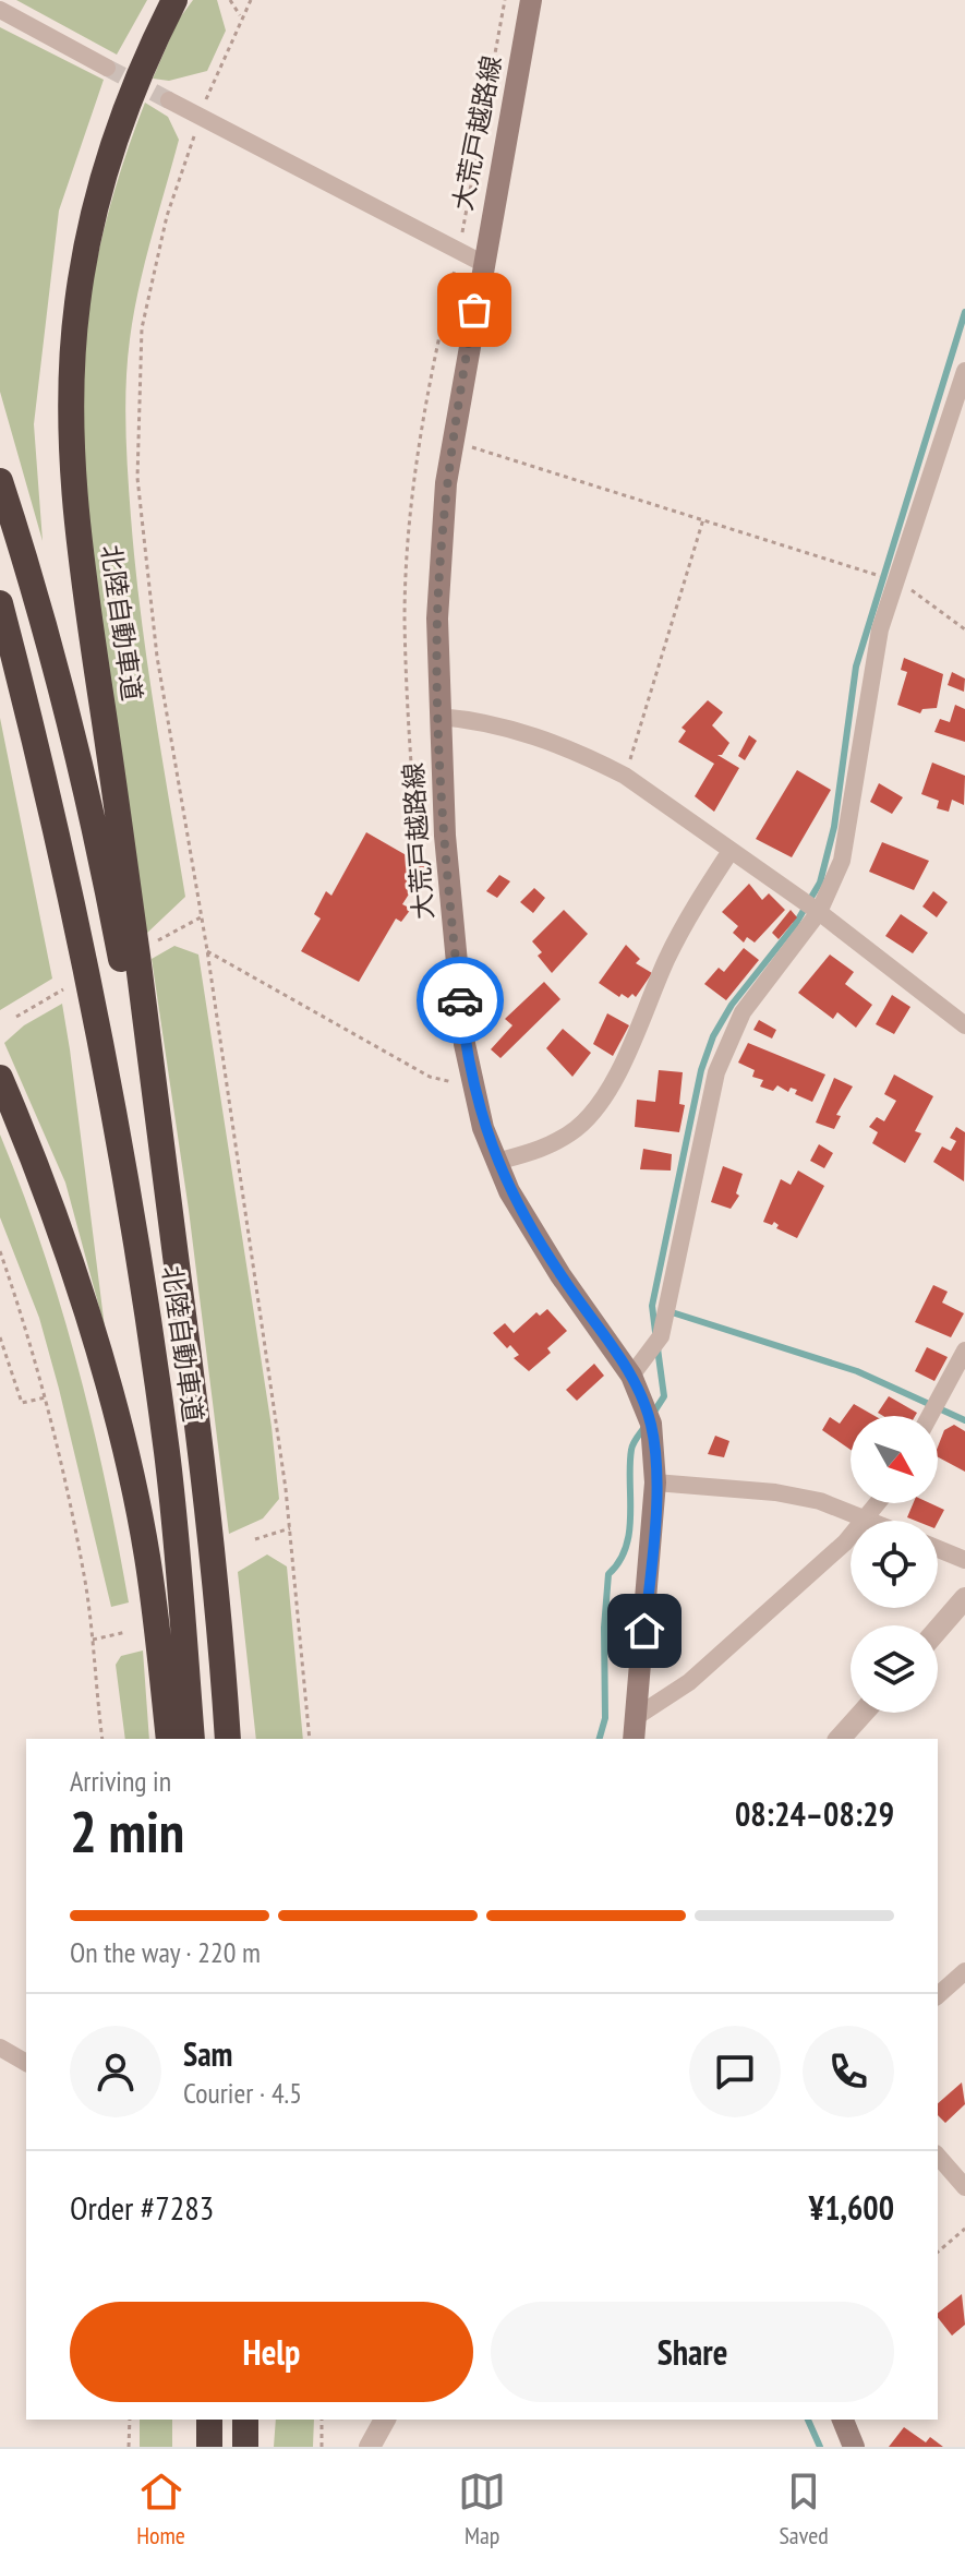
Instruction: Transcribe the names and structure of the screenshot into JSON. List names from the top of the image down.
{
  "streets": {
    "highway": ["北陸自動車道"],
    "main road": ["大荒戸越路線"]
  },
  "north": "bottom right",
  "page": {
    "heading": ["2 min", "Arriving in", "08:24–08:29"],
    "panel": [
      "Sam",
      "Courier · 4.5",
      "Order #7283",
      "¥1,600"
    ],
    "bar": "On the way · 220 m",
    "buttons": ["Help", "Share"],
    "tabs": ["Home", "Map", "Saved"]
  }
}
